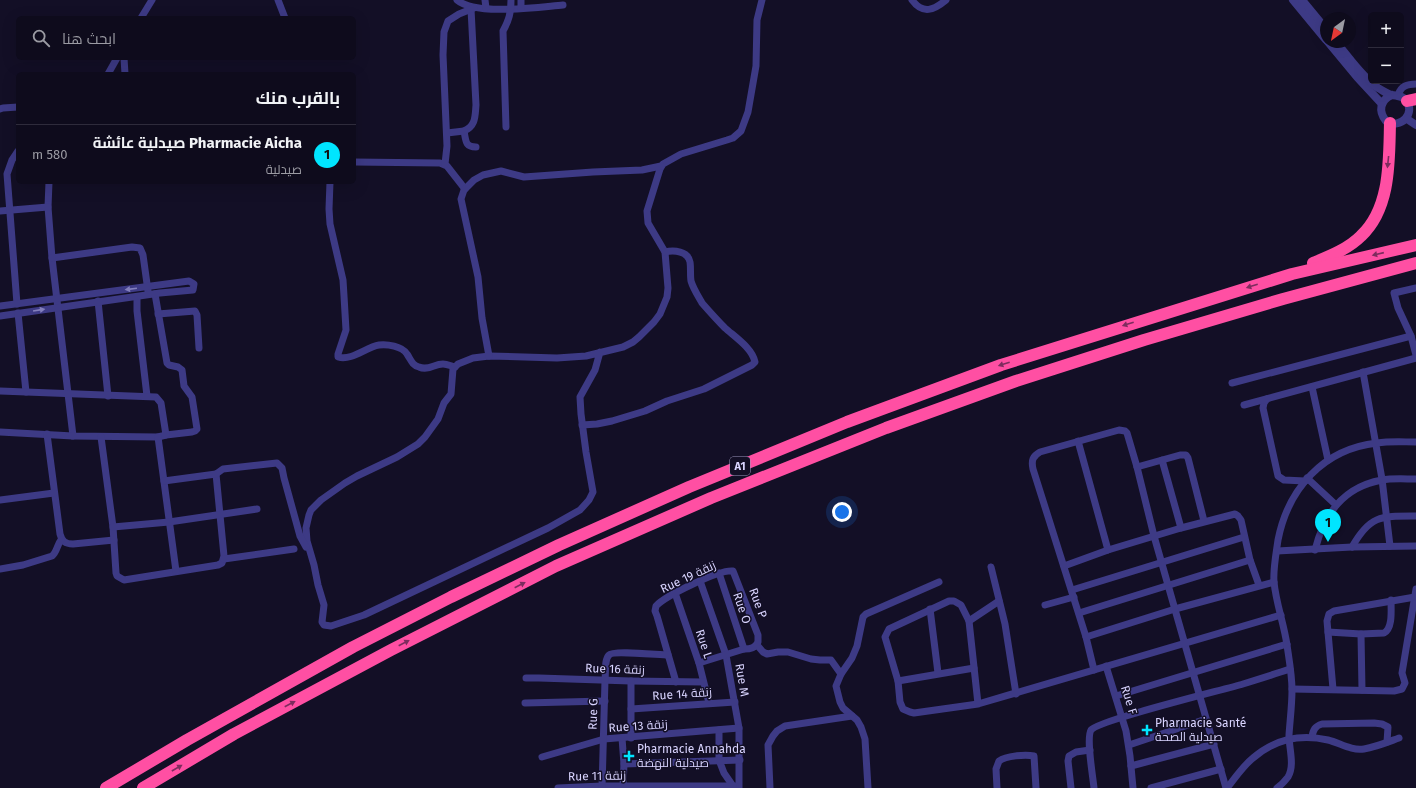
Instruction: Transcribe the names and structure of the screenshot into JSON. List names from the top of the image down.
{
  "streets": {
    "highway": ["A1"],
    "street": [
      "Rue 19 زنقة",
      "Rue P",
      "Rue O",
      "Rue L",
      "Rue 16 زنقة",
      "Rue M",
      "Rue 14 زنقة",
      "Rue F",
      "Rue G",
      "Rue 13 زنقة",
      "Rue 11 زنقة"
    ]
  },
  "crossings": [
    ["Rue 19 زنقة", "Rue P"],
    ["Rue 19 زنقة", "Rue O"],
    ["Rue 19 زنقة", "Rue L"],
    ["Rue 19 زنقة", "Rue M"],
    ["Rue 19 زنقة", "Rue G"],
    ["Rue L", "Rue 16 زنقة"],
    ["Rue L", "Rue 14 زنقة"],
    ["Rue 16 زنقة", "Rue G"],
    ["Rue M", "Rue 14 زنقة"],
    ["Rue M", "Rue 13 زنقة"],
    ["Rue M", "Rue 11 زنقة"],
    ["Rue G", "Rue 13 زنقة"],
    ["Rue G", "Rue 11 زنقة"]
  ],
  "places": {
    "health": ["Pharmacie Santé صيدلية الصحة", "Pharmacie Annahda صيدلية النهضة"]
  },
  "north": "bottom left",
  "page": {
    "map_buttons": ["+", "−"],
    "search": "ابحث هنا",
    "heading": "بالقرب منك",
    "list": [
      {
        "mark": "1",
        "name": "Pharmacie Aicha صيدلية عائشة",
        "note": "صيدلية",
        "value": "580 m"
      }
    ],
    "pins": "1"
  }
}
